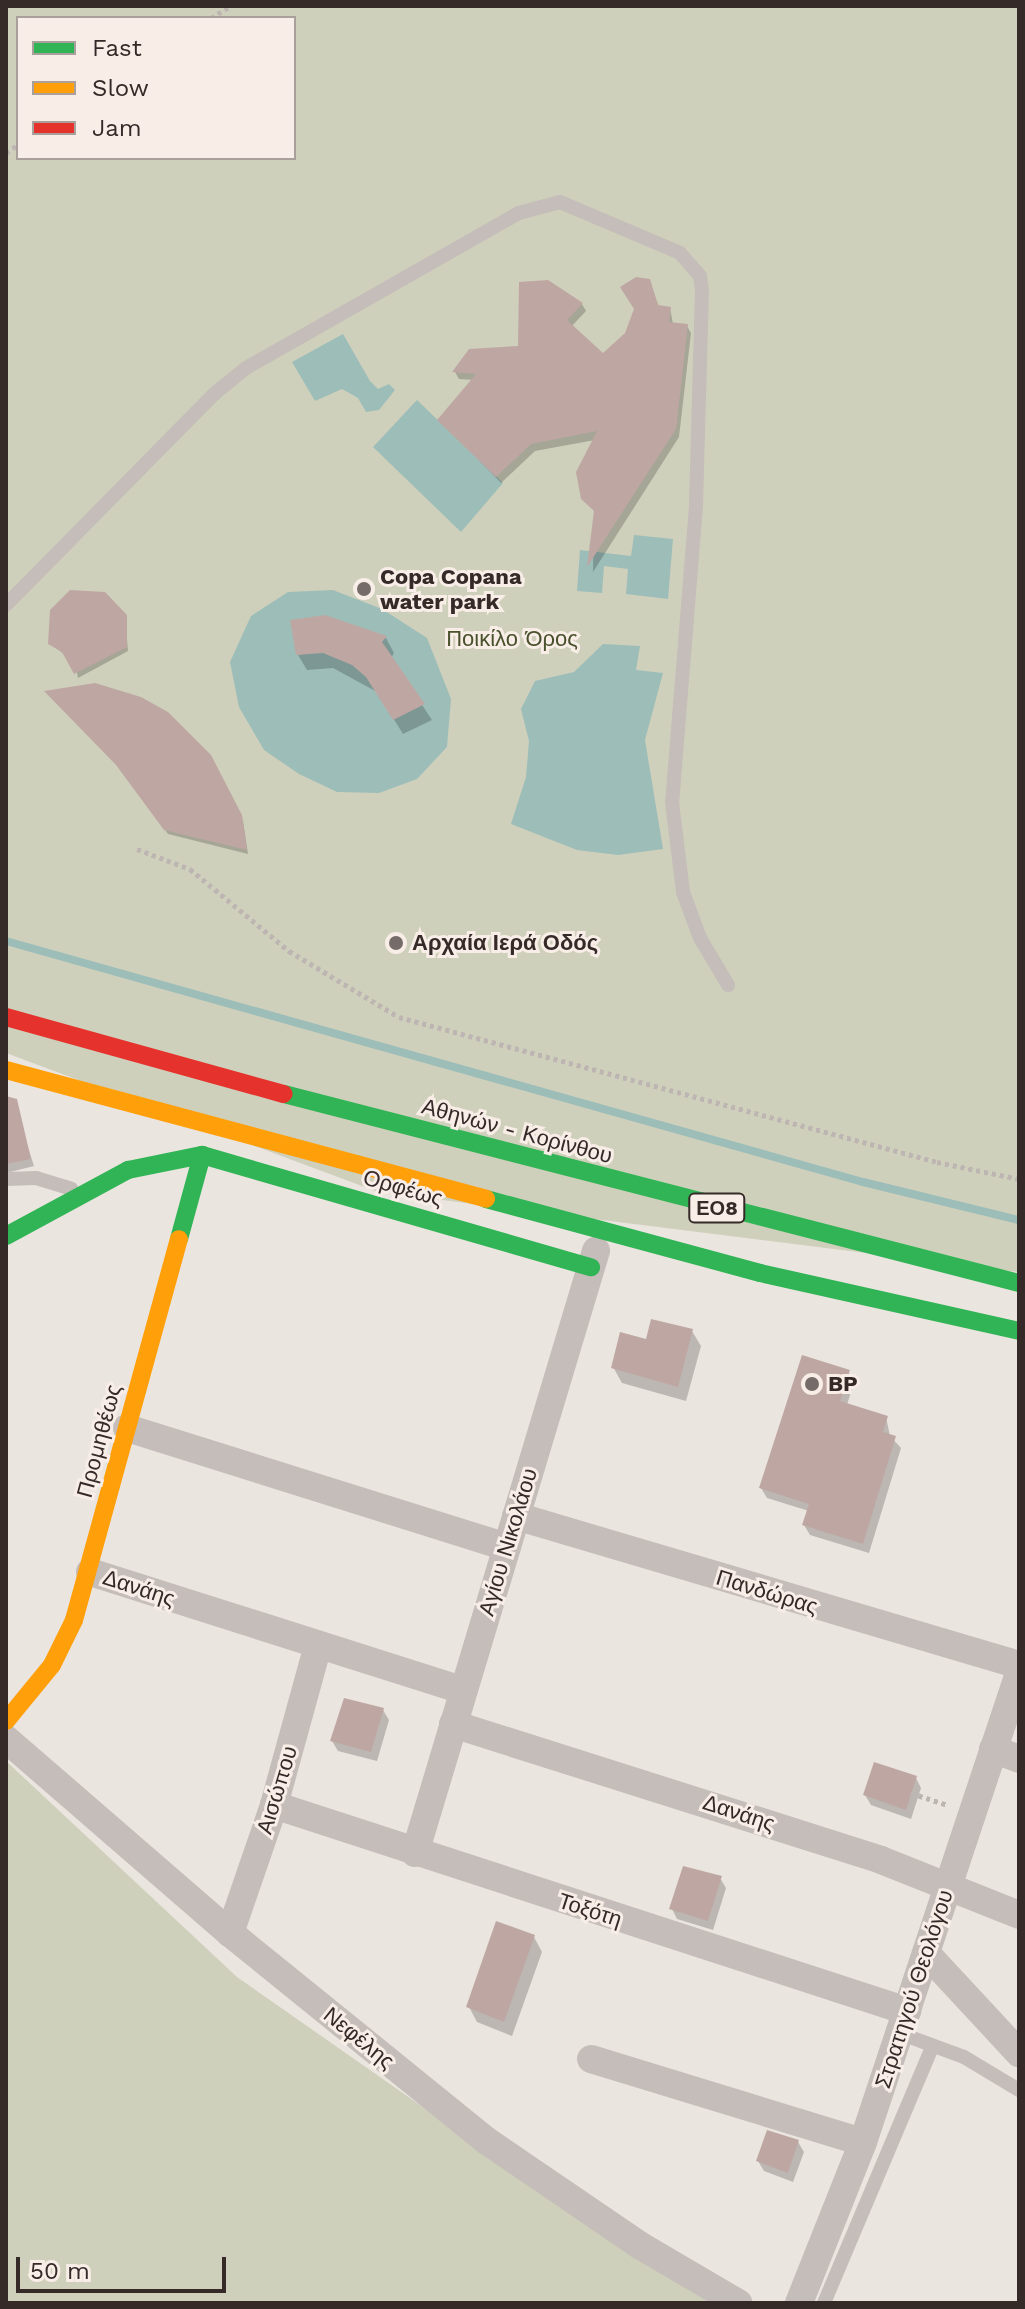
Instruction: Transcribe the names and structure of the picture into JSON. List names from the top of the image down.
{
  "streets": {
    "main road": [
      "Αθηνών - Κορίνθου",
      "Ορφέως",
      "ΕΟ8",
      "Προμηθέως"
    ],
    "street": [
      "Αγίου Νικολάου",
      "Δανάης",
      "Πανδώρας",
      "Αισώπου",
      "Τοξότη",
      "Στρατηγού Θεολόγου",
      "Νεφέλης"
    ]
  },
  "crossings": [
    ["Ορφέως", "Προμηθέως"],
    ["Ορφέως", "Αγίου Νικολάου"],
    ["ΕΟ8", "Αγίου Νικολάου"],
    ["Προμηθέως", "Δανάης"],
    ["Αγίου Νικολάου", "Δανάης"],
    ["Αγίου Νικολάου", "Πανδώρας"],
    ["Αγίου Νικολάου", "Τοξότη"],
    ["Δανάης", "Αισώπου"],
    ["Δανάης", "Στρατηγού Θεολόγου"],
    ["Αισώπου", "Τοξότη"],
    ["Αισώπου", "Νεφέλης"],
    ["Τοξότη", "Στρατηγού Θεολόγου"]
  ],
  "parks": ["Ποικίλο Όρος"],
  "places": ["Copa Copana water park", "Αρχαία Ιερά Οδός", "BP"],
  "legend": ["Fast", "Slow", "Jam"],
  "scale_bar": "50 m"
}
